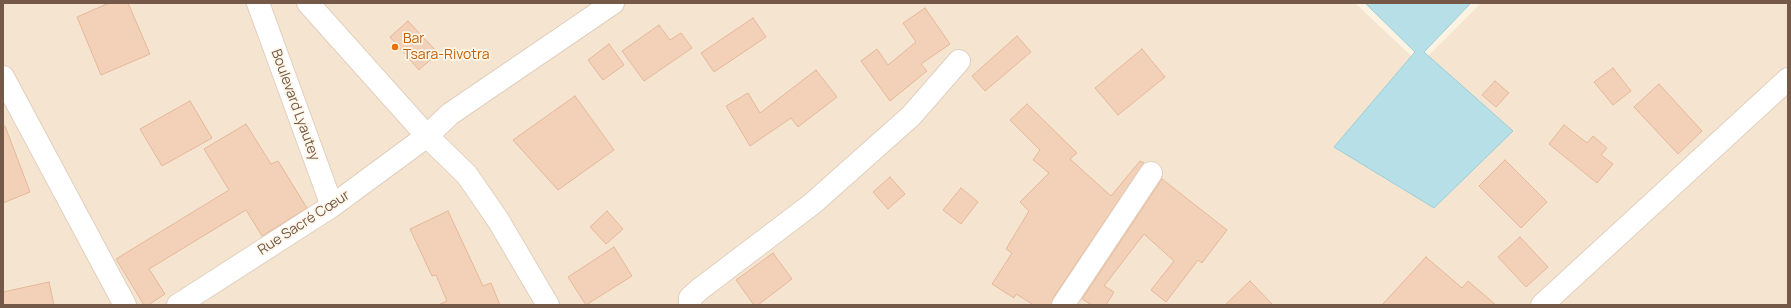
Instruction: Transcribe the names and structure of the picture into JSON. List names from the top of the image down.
{
  "streets": {
    "street": ["Boulevard Lyautey", "Rue Sacré Cœur"]
  },
  "crossings": [
    ["Boulevard Lyautey", "Rue Sacré Cœur"]
  ],
  "places": ["Bar Tsara-Rivotra"]
}
